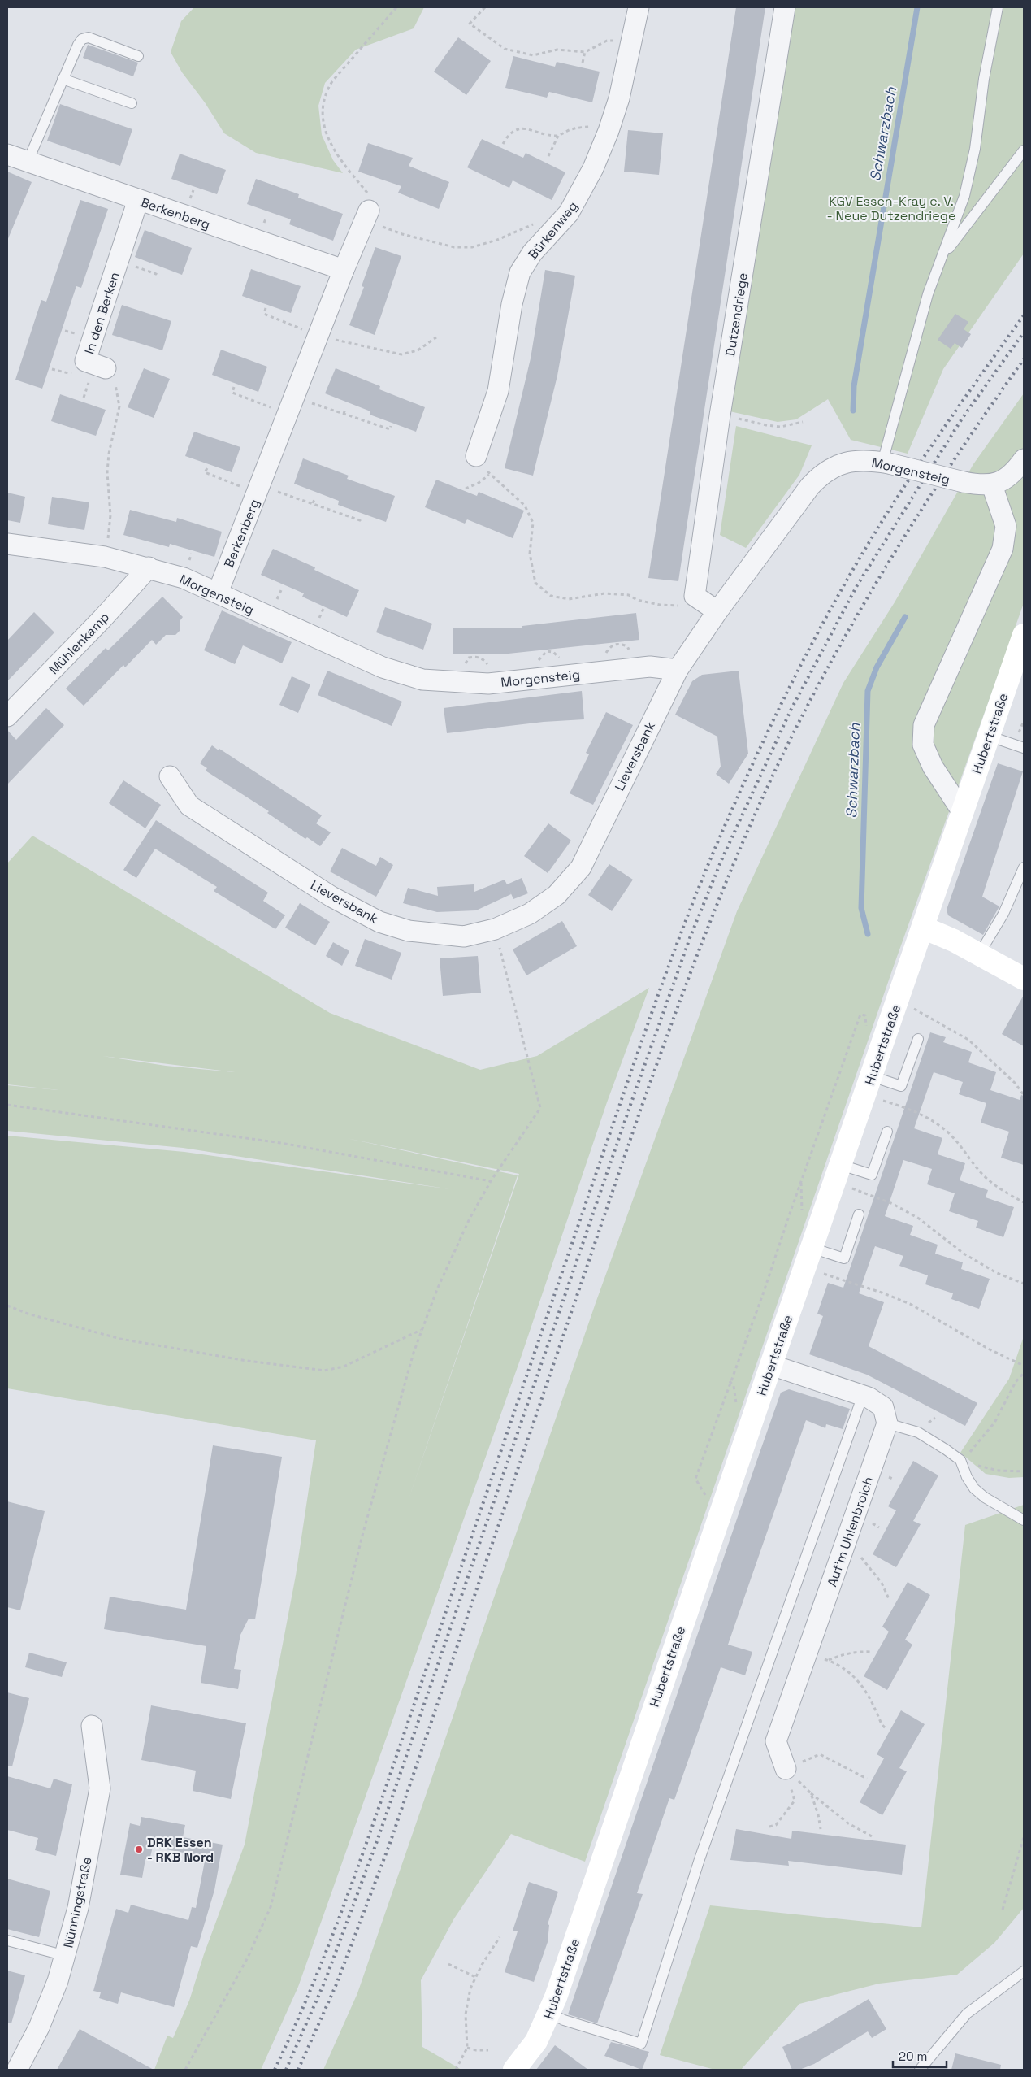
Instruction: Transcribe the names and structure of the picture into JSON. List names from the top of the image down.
{
  "streets": {
    "street": [
      "Berkenberg",
      "Bürkenweg",
      "In den Berken",
      "Dutzendriege",
      "Morgensteig",
      "Mühlenkamp",
      "Hubertstraße",
      "Lieversbank",
      "Auf'm Uhlenbroich",
      "Nünningstraße"
    ]
  },
  "crossings": [
    ["Berkenberg", "In den Berken"],
    ["Berkenberg", "Morgensteig"],
    ["In den Berken", "Morgensteig"],
    ["Morgensteig", "Mühlenkamp"],
    ["Morgensteig", "Lieversbank"]
  ],
  "water": ["Schwarzbach"],
  "parks": ["KGV Essen-Kray e. V. - Neue Dutzendriege"],
  "places": ["DRK Essen - RKB Nord"],
  "scale_bar": "20 m"
}
